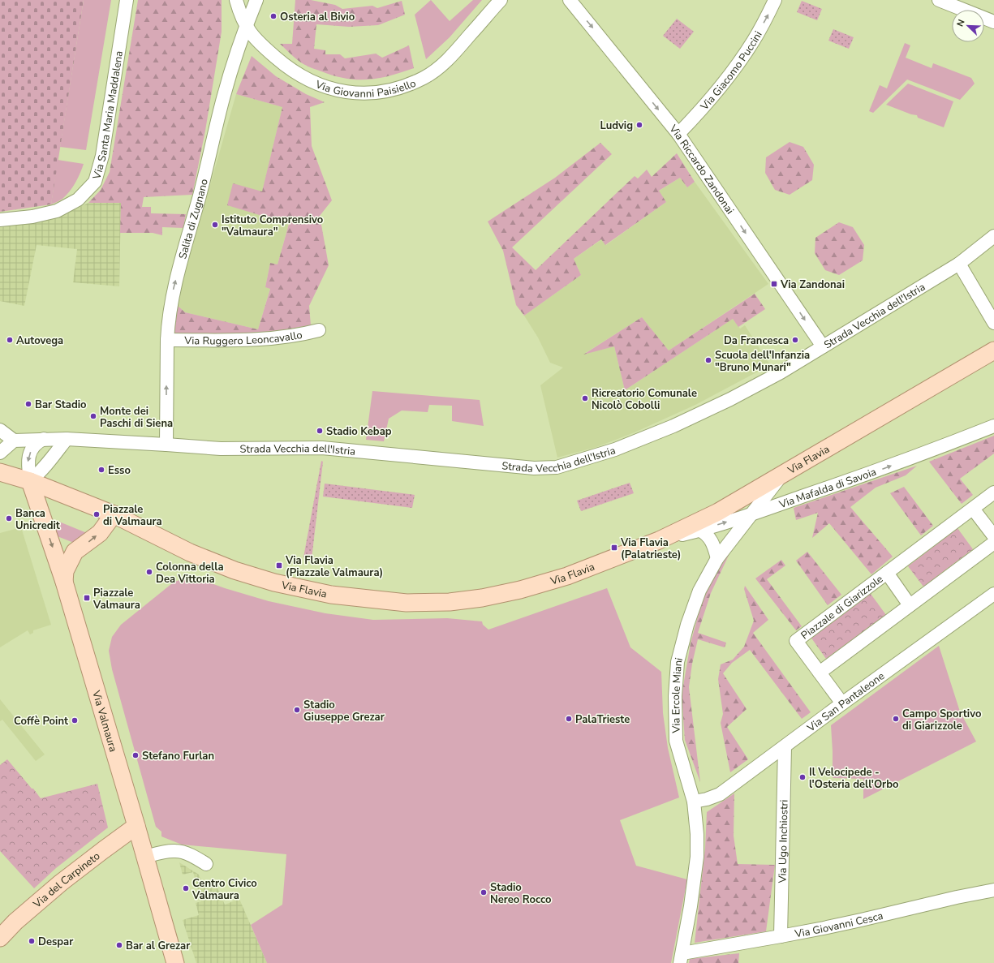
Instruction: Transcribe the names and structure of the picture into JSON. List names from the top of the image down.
{
  "streets": {
    "main road": ["Via Flavia", "Via Valmaura", "Via del Carpineto"],
    "street": [
      "Via Giacomo Puccini",
      "Via Giovanni Paisiello",
      "Via Santa Maria Maddalena",
      "Via Riccardo Zandonai",
      "Salita di Zugnano",
      "Strada Vecchia dell'Istria",
      "Via Ruggero Leoncavallo",
      "Via Mafalda di Savoia",
      "Piazzale di Giarizzole",
      "Via Ercole Miani",
      "Via San Pantaleone",
      "Via Ugo Inchiostri",
      "Via Giovanni Cesca"
    ]
  },
  "crossings": [
    ["Via Giacomo Puccini", "Via Riccardo Zandonai"],
    ["Via Giovanni Paisiello", "Salita di Zugnano"],
    ["Via Riccardo Zandonai", "Strada Vecchia dell'Istria"],
    ["Salita di Zugnano", "Strada Vecchia dell'Istria"],
    ["Salita di Zugnano", "Via Ruggero Leoncavallo"],
    ["Via Flavia", "Via Mafalda di Savoia"],
    ["Via Flavia", "Via Ercole Miani"],
    ["Via Mafalda di Savoia", "Via Ercole Miani"],
    ["Piazzale di Giarizzole", "Via San Pantaleone"],
    ["Via Ercole Miani", "Via San Pantaleone"],
    ["Via Ercole Miani", "Via Giovanni Cesca"],
    ["Via San Pantaleone", "Via Ugo Inchiostri"],
    ["Via Valmaura", "Via del Carpineto"],
    ["Via Ugo Inchiostri", "Via Giovanni Cesca"]
  ],
  "one_way": [
    "Via Giacomo Puccini",
    "Via Riccardo Zandonai",
    "Salita di Zugnano",
    "Via Mafalda di Savoia"
  ],
  "places": {
    "other": [
      "Osteria al Bivio",
      "Ludvig",
      "Istituto Comprensivo \"Valmaura\"",
      "Autovega",
      "Da Francesca",
      "Scuola dell'Infanzia \"Bruno Munari\"",
      "Ricreatorio Comunale Nicolò Cobolli",
      "Bar Stadio",
      "Monte dei Paschi di Siena",
      "Stadio Kebap",
      "Esso",
      "Piazzale di Valmaura",
      "Banca Unicredit",
      "Colonna della Dea Vittoria",
      "Stadio Giuseppe Grezar",
      "PalaTrieste",
      "Campo Sportivo di Giarizzole",
      "Coffè Point",
      "Stefano Furlan",
      "Il Velocipede - l'Osteria dell'Orbo",
      "Centro Civico Valmaura",
      "Stadio Nereo Rocco",
      "Despar",
      "Bar al Grezar"
    ],
    "transit": [
      "Via Zandonai",
      "Via Flavia (Palatrieste)",
      "Via Flavia (Piazzale Valmaura)",
      "Piazzale Valmaura"
    ]
  },
  "north": "top left"
}
